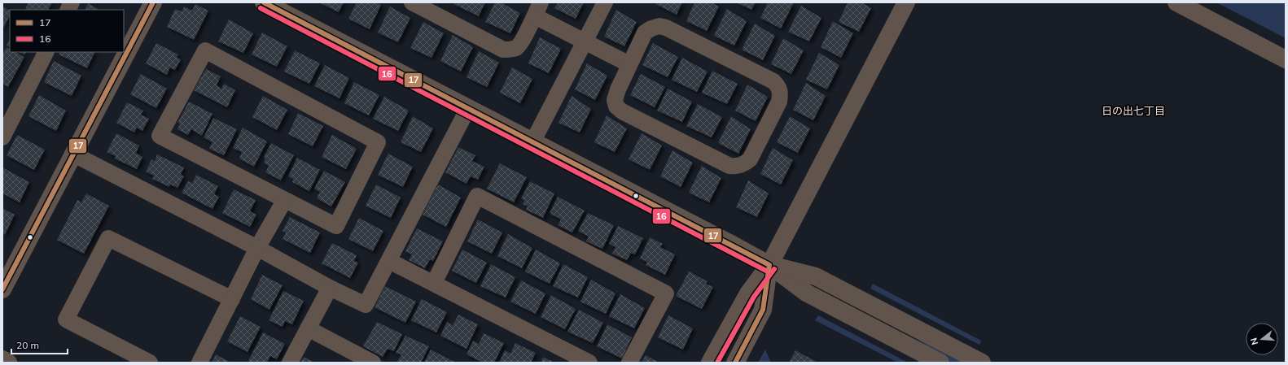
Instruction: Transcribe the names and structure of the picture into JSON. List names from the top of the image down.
{
  "districts": ["日の出七丁目"],
  "lines": ["transit line 17", "transit line 16"],
  "legend": ["17", "16"],
  "scale_bar": "20 m",
  "north": "left"
}
